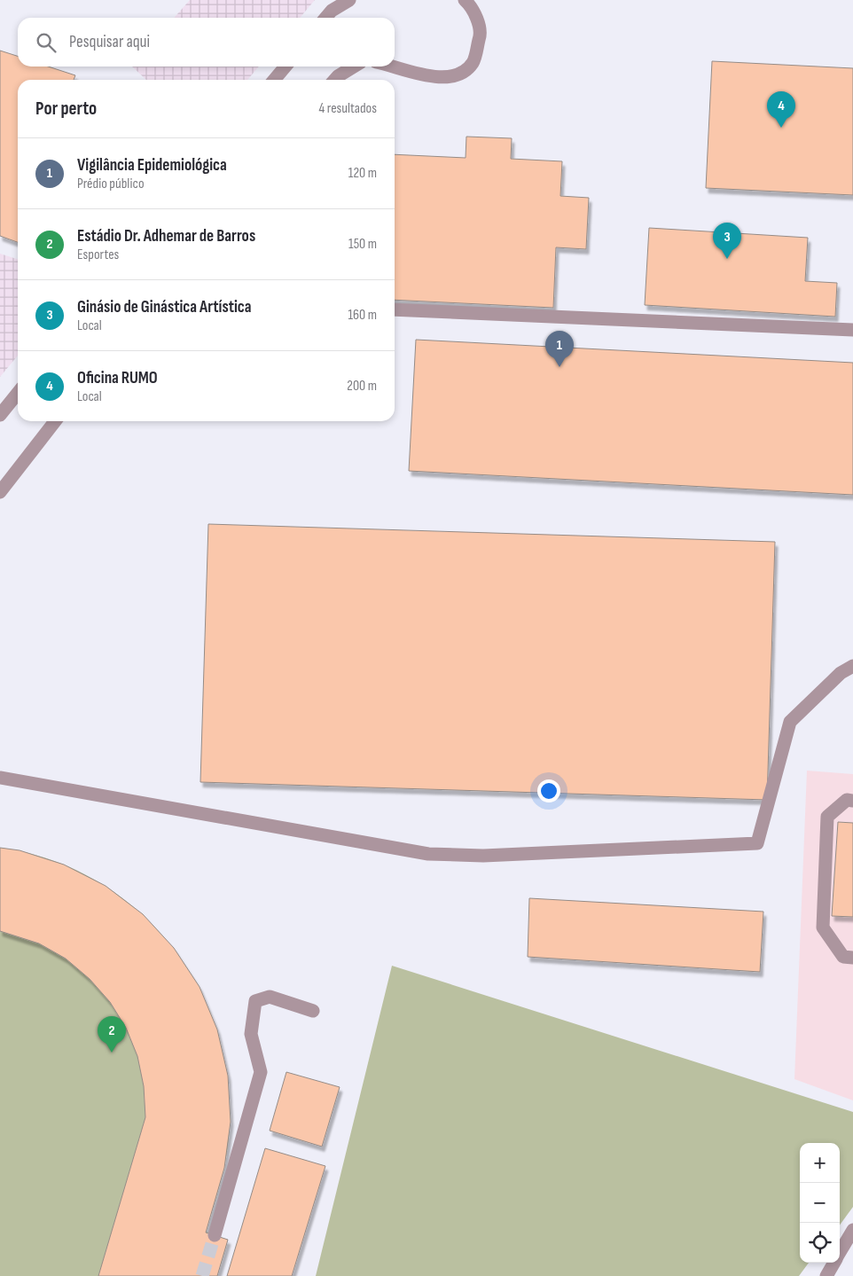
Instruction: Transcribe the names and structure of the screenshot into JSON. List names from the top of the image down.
{
  "page": {
    "search": "Pesquisar aqui",
    "heading": ["Por perto", "4 resultados"],
    "pins": [
      "4",
      "3",
      "1",
      "2"
    ],
    "list": [
      {
        "mark": "1",
        "name": "Vigilância Epidemiológica",
        "note": "Prédio público",
        "value": "120 m"
      },
      {
        "mark": "2",
        "name": "Estádio Dr. Adhemar de Barros",
        "note": "Esportes",
        "value": "150 m"
      },
      {
        "mark": "3",
        "name": "Ginásio de Ginástica Artística",
        "note": "Local",
        "value": "160 m"
      },
      {
        "mark": "4",
        "name": "Oficina RUMO",
        "note": "Local",
        "value": "200 m"
      }
    ],
    "map_buttons": ["+", "−"]
  }
}
